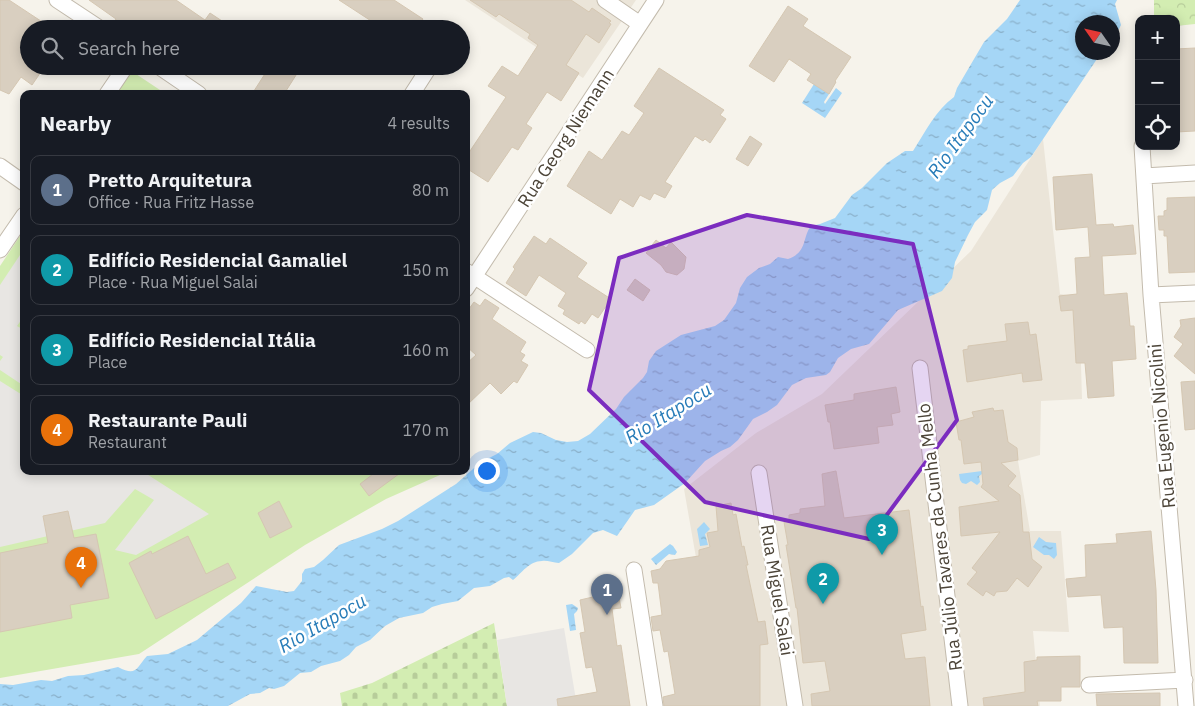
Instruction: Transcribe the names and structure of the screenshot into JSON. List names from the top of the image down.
{
  "streets": {
    "street": [
      "Rua Georg Niemann",
      "Rua Eugenio Nicolini",
      "Rua Júlio Tavares da Cunha Mello",
      "Rua Miguel Salai"
    ]
  },
  "water": ["Rio Itapocu"],
  "north": "top left",
  "page": {
    "map_buttons": ["+", "−"],
    "search": "Search here",
    "heading": ["Nearby", "4 results"],
    "list": [
      {
        "mark": "1",
        "name": "Pretto Arquitetura",
        "note": "Office · Rua Fritz Hasse",
        "value": "80 m"
      },
      {
        "mark": "2",
        "name": "Edifício Residencial Gamaliel",
        "note": "Place · Rua Miguel Salai",
        "value": "150 m"
      },
      {
        "mark": "3",
        "name": "Edifício Residencial Itália",
        "note": "Place",
        "value": "160 m"
      },
      {
        "mark": "4",
        "name": "Restaurante Pauli",
        "note": "Restaurant",
        "value": "170 m"
      }
    ],
    "pins": [
      "3",
      "4",
      "2",
      "1"
    ]
  }
}
